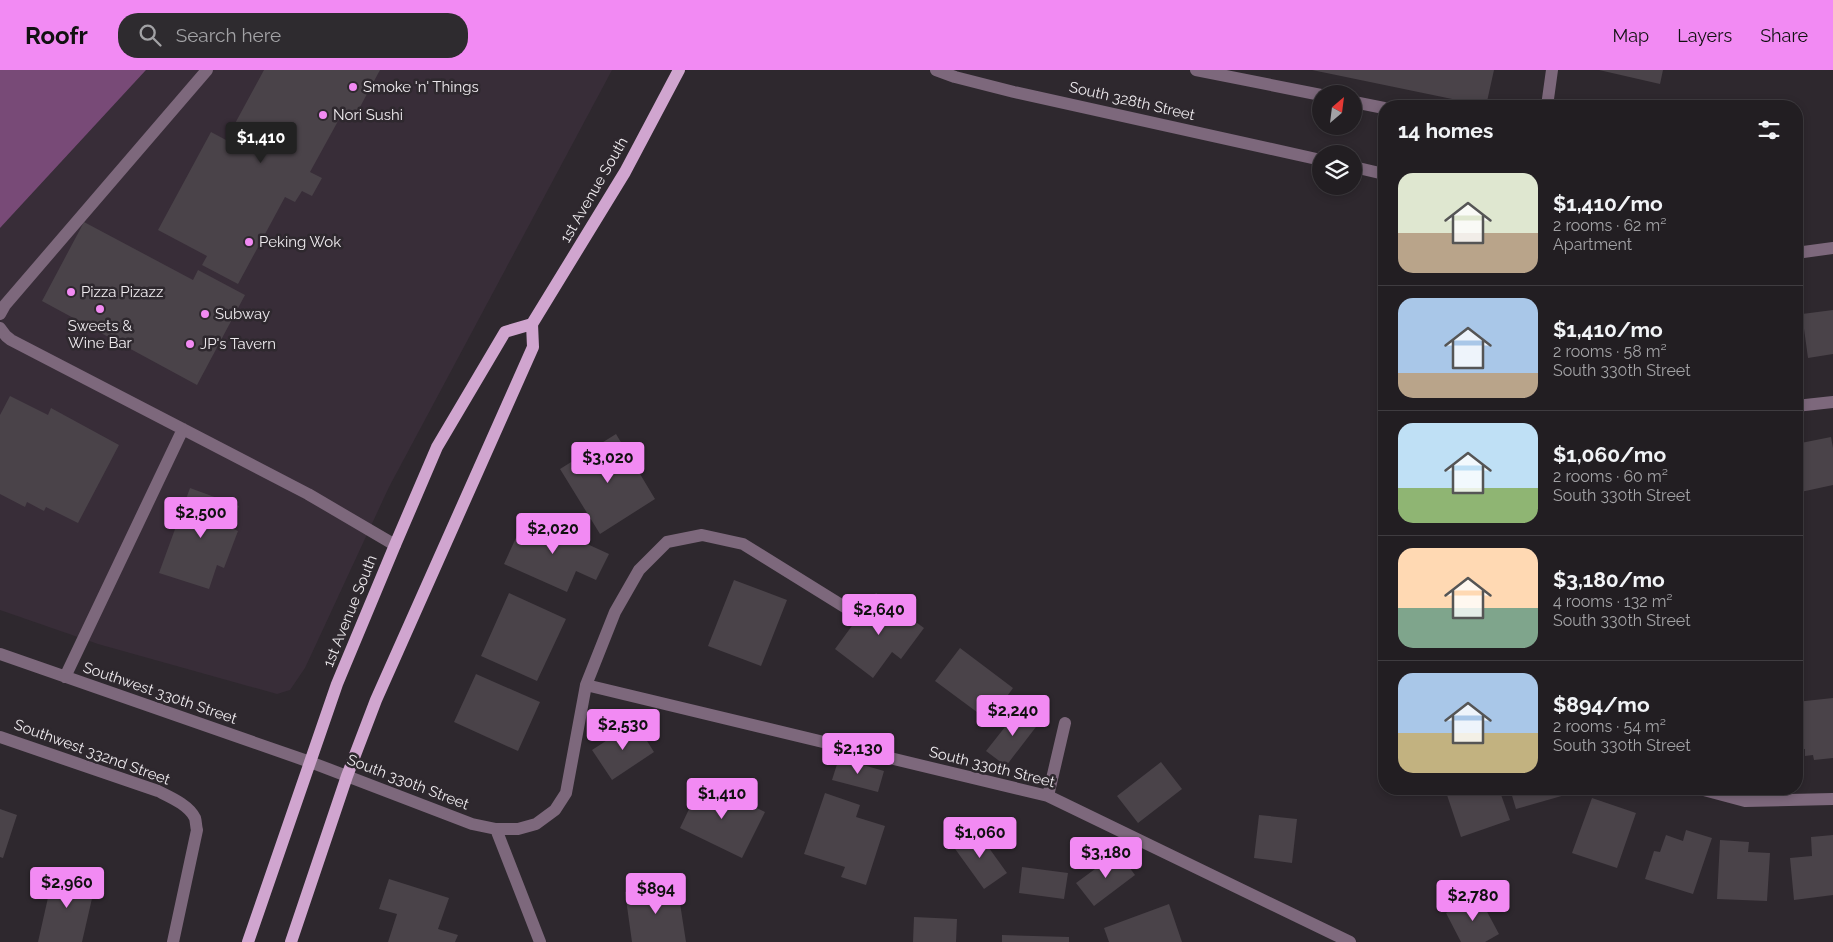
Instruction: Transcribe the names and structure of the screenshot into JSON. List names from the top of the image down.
{
  "streets": {
    "main road": ["1st Avenue South"],
    "street": [
      "South 328th Street",
      "Southwest 330th Street",
      "Southwest 332nd Street",
      "South 330th Street"
    ]
  },
  "crossings": [
    ["1st Avenue South", "Southwest 330th Street"],
    ["1st Avenue South", "South 330th Street"],
    ["Southwest 330th Street", "South 330th Street"]
  ],
  "places": [
    "Smoke 'n' Things",
    "Nori Sushi",
    "Peking Wok",
    "Pizza Pizazz",
    "Sweets & Wine Bar",
    "Subway",
    "JP's Tavern"
  ],
  "north": "top right",
  "page": {
    "header": "Roofr",
    "search": "Search here",
    "nav": ["Map", "Layers", "Share"],
    "heading": "14 homes",
    "price": [
      "$1,410",
      "$3,020",
      "$2,500",
      "$2,020",
      "$2,640",
      "$2,240",
      "$2,530",
      "$2,130",
      "$1,410",
      "$1,060",
      "$3,180",
      "$2,960",
      "$894",
      "$2,780"
    ],
    "list": [
      {
        "name": "$1,410/mo",
        "note": "2 rooms · 62 m² · Apartment"
      },
      {
        "name": "$1,410/mo",
        "note": "2 rooms · 58 m² · South 330th Street"
      },
      {
        "name": "$1,060/mo",
        "note": "2 rooms · 60 m² · South 330th Street"
      },
      {
        "name": "$3,180/mo",
        "note": "4 rooms · 132 m² · South 330th Street"
      },
      {
        "name": "$894/mo",
        "note": "2 rooms · 54 m² · South 330th Street"
      }
    ]
  }
}
